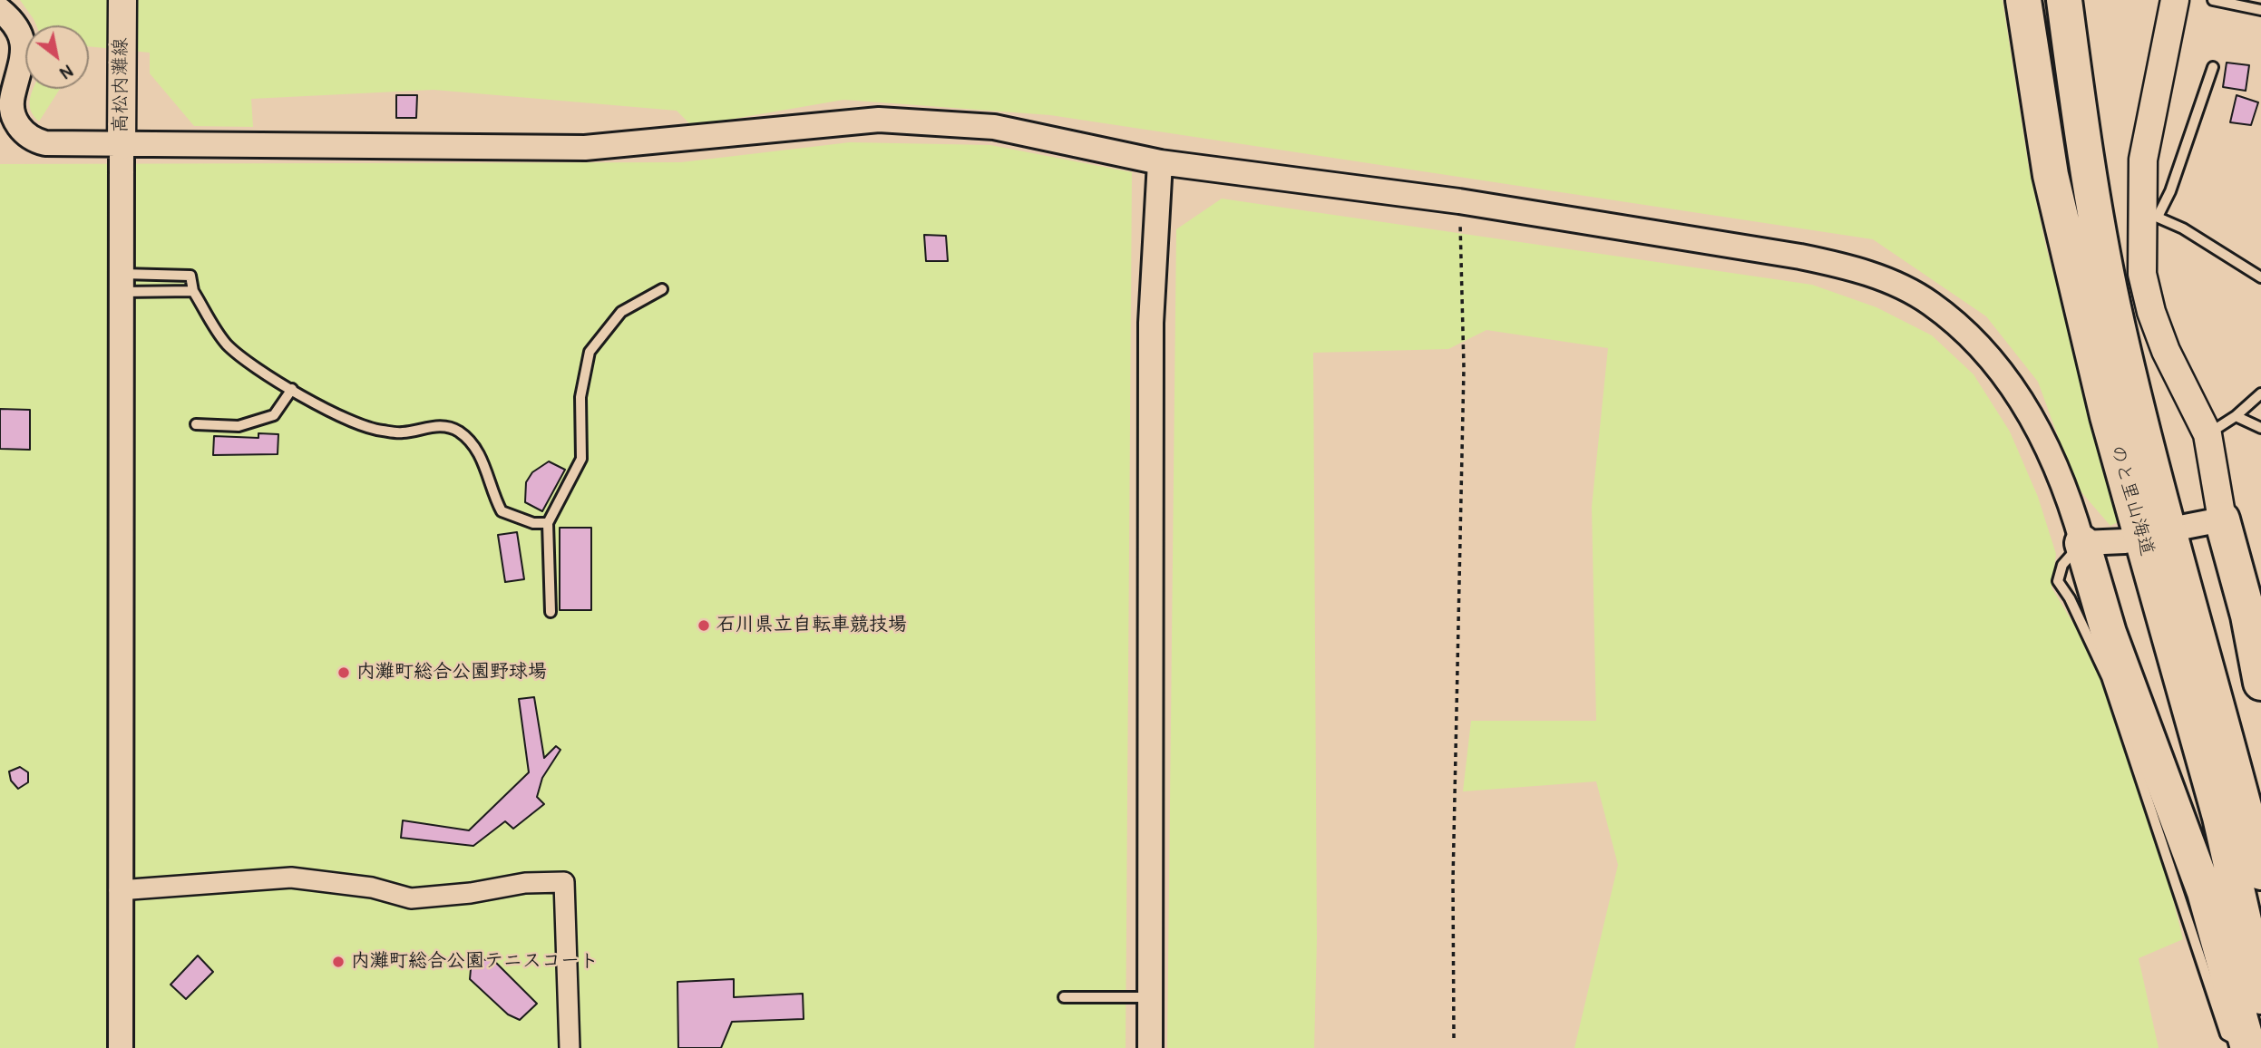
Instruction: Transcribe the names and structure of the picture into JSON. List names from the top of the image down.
{
  "streets": {
    "highway": ["のと里山海道"],
    "main road": ["高松内灘線"]
  },
  "places": ["石川県立自転車競技場", "内灘町総合公園野球場", "内灘町総合公園テニスコート"],
  "north": "bottom right"
}
